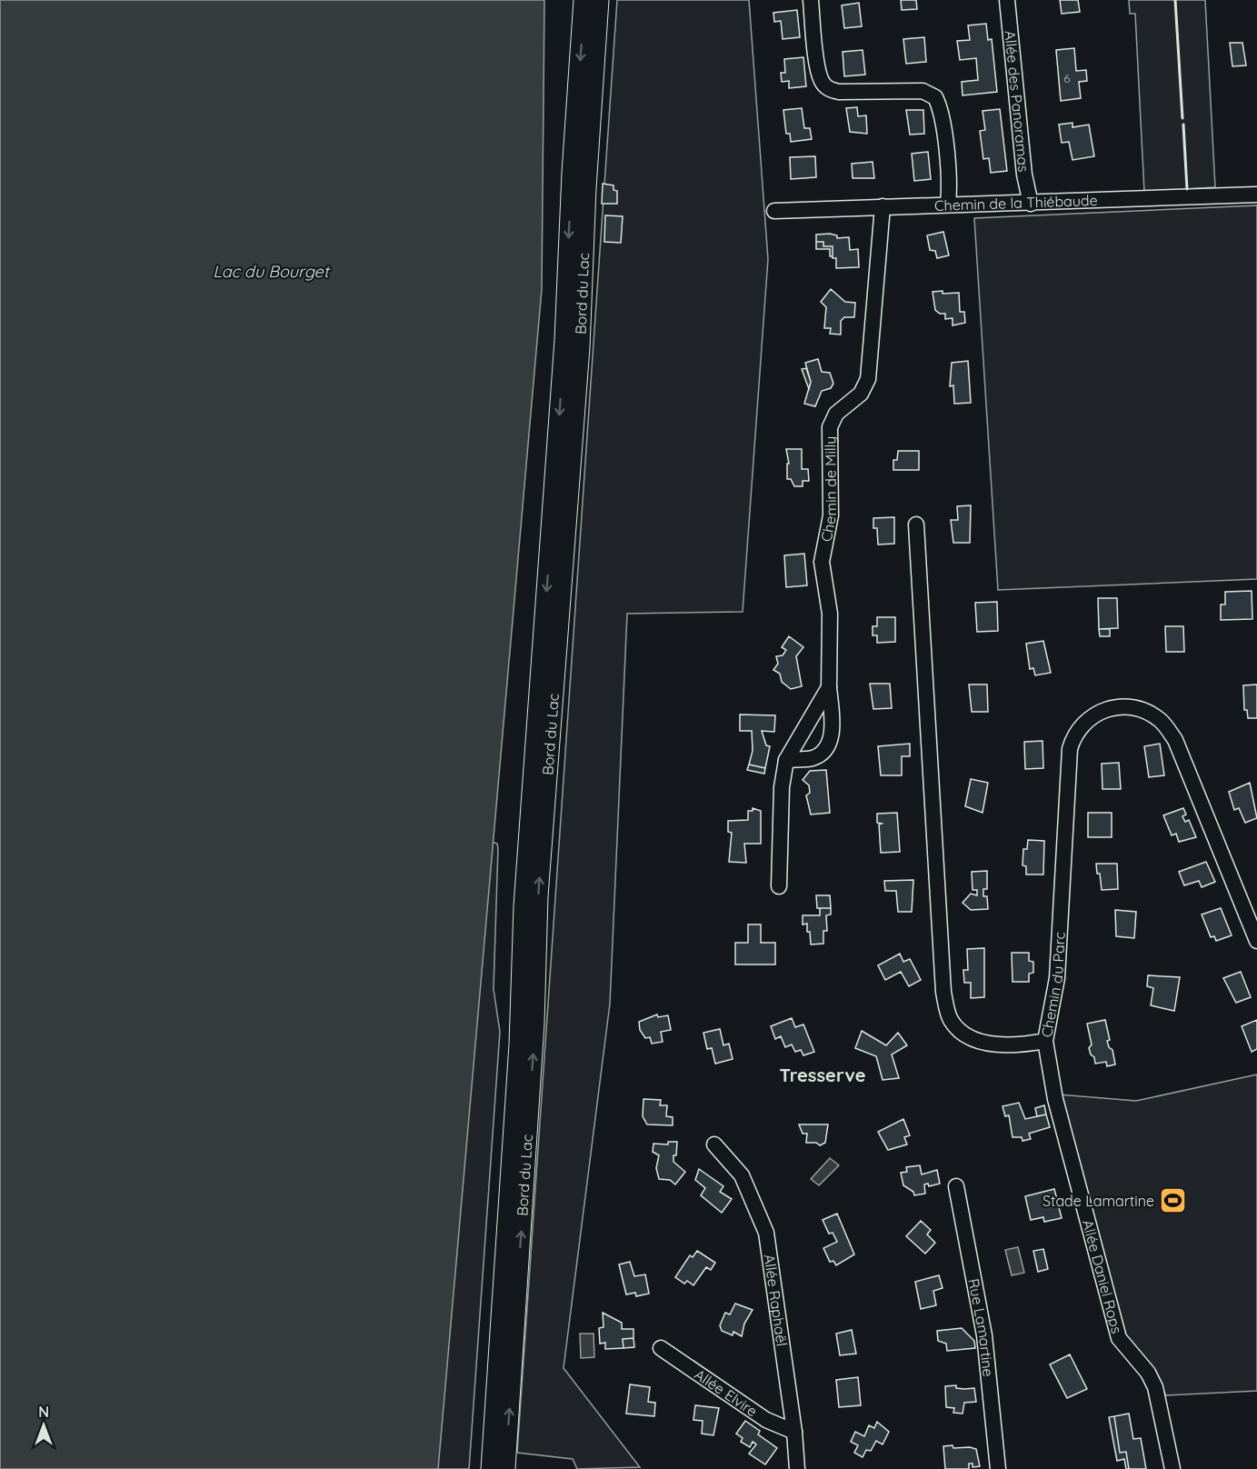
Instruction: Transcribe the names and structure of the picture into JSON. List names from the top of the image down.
{
  "streets": {
    "main road": ["Bord du Lac"],
    "street": [
      "Allée des Panoramas",
      "Chemin de la Thiébaude",
      "Chemin de Milly",
      "Chemin du Parc",
      "Allée Daniel Rops",
      "Allée Raphaël",
      "Rue Lamartine",
      "Allée Elvire"
    ]
  },
  "crossings": [
    ["Allée des Panoramas", "Chemin de la Thiébaude"],
    ["Chemin de la Thiébaude", "Chemin de Milly"],
    ["Chemin du Parc", "Allée Daniel Rops"],
    ["Allée Raphaël", "Allée Elvire"]
  ],
  "districts": ["Tresserve"],
  "water": ["Lac du Bourget"],
  "places": {
    "sports": ["Stade Lamartine"]
  },
  "house_numbers": ["6"],
  "north": "top"
}
